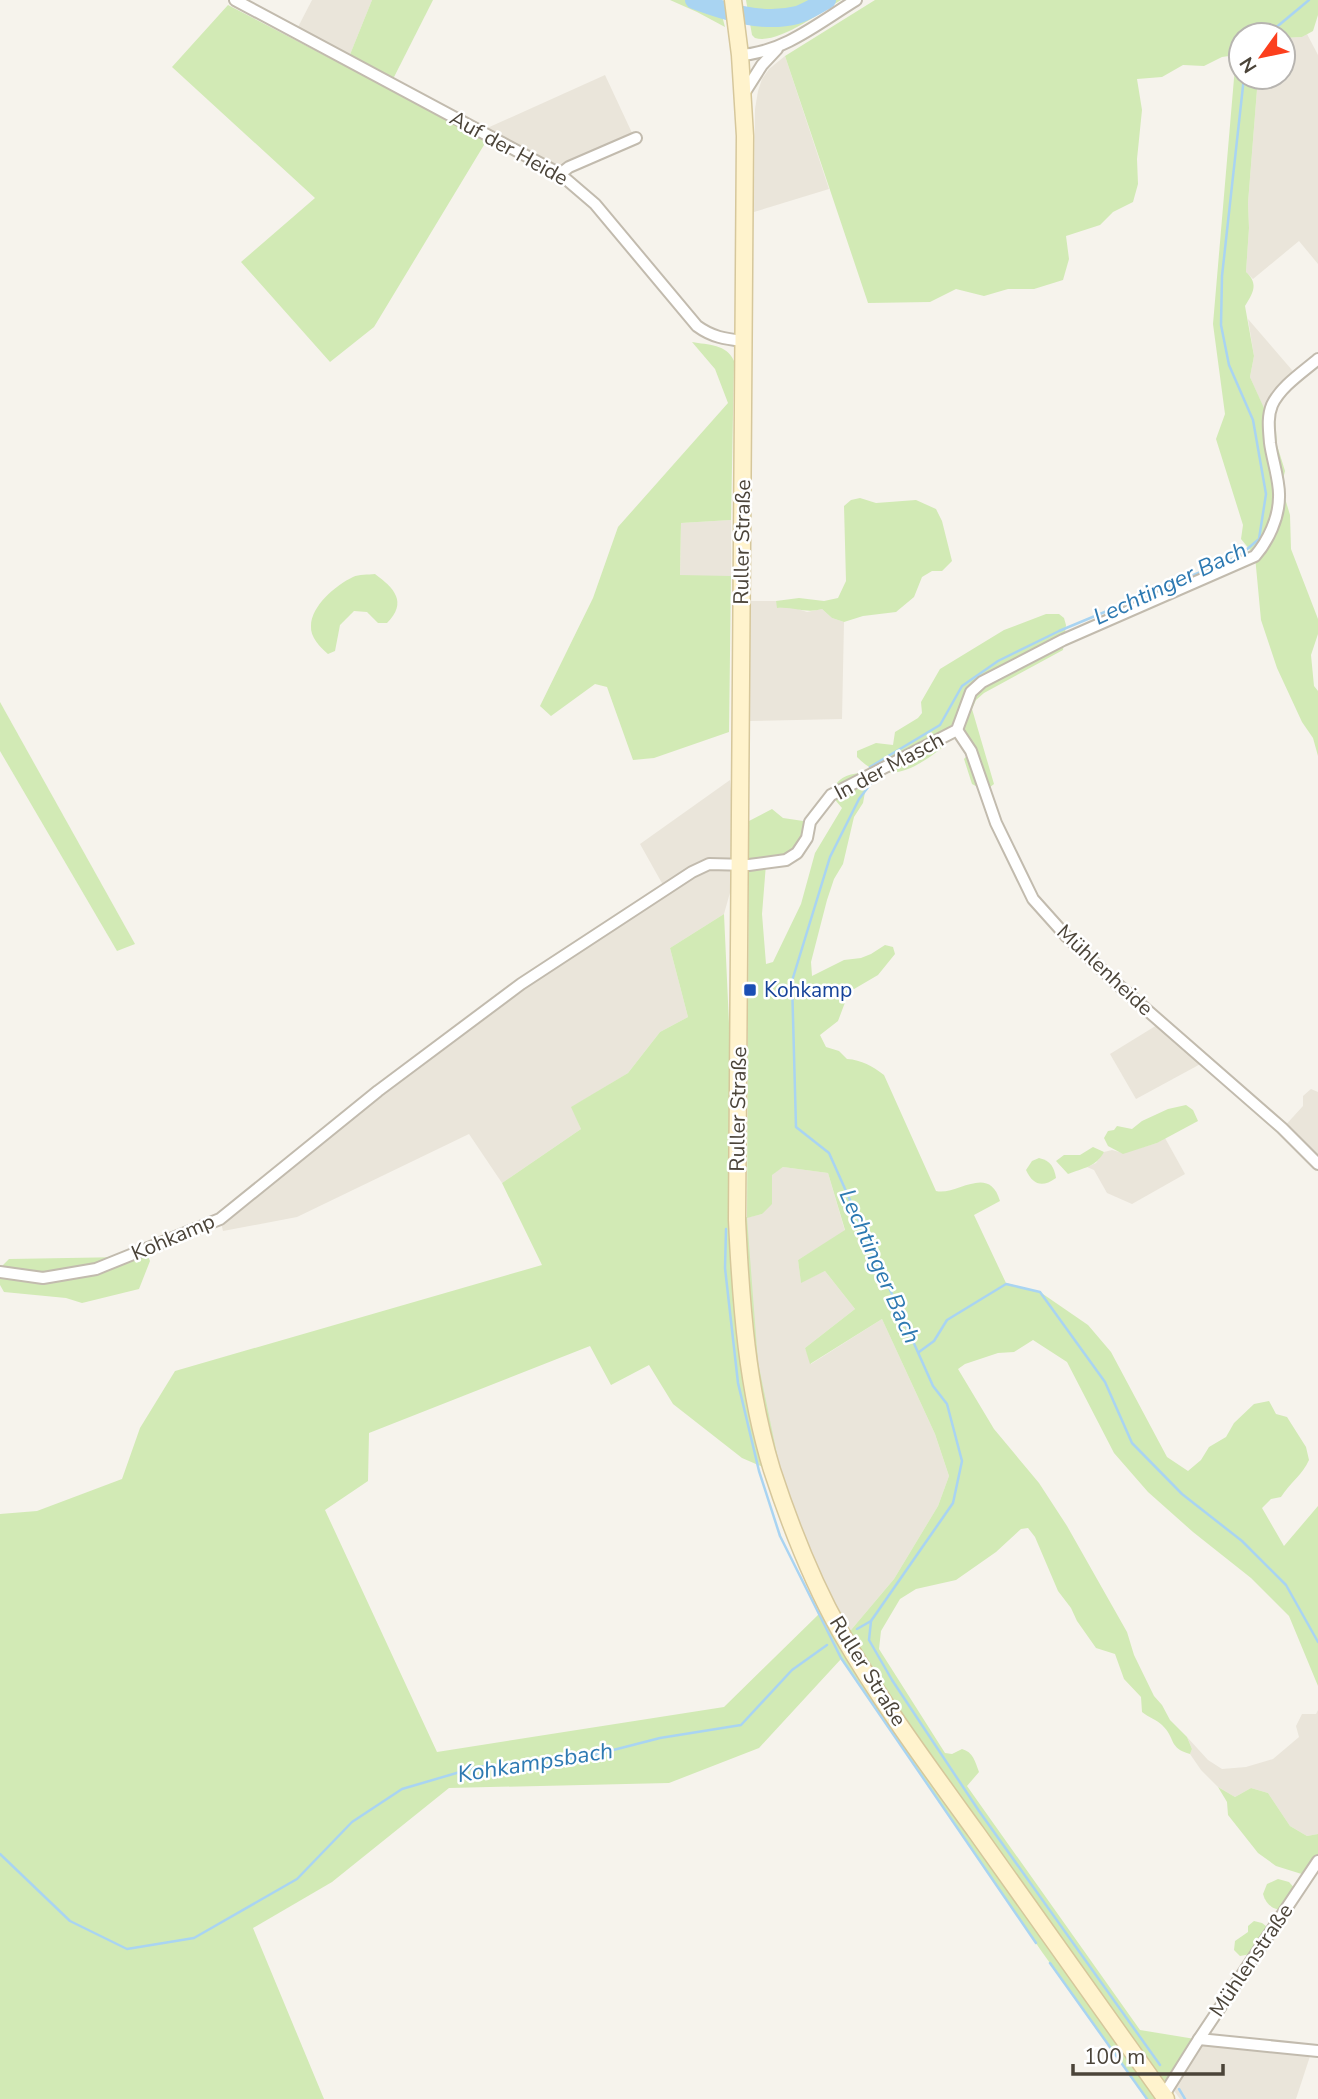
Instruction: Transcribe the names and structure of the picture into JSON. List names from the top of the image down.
{
  "streets": {
    "main road": ["Ruller Straße"],
    "street": [
      "Auf der Heide",
      "In der Masch",
      "Mühlenheide",
      "Kohkamp",
      "Mühlenstraße"
    ]
  },
  "crossings": [
    ["Auf der Heide", "Ruller Straße"],
    ["Ruller Straße", "In der Masch"],
    ["Ruller Straße", "Kohkamp"],
    ["Ruller Straße", "Mühlenstraße"],
    ["In der Masch", "Mühlenheide"],
    ["In der Masch", "Kohkamp"]
  ],
  "water": ["Lechtinger Bach", "Kohkampsbach"],
  "places": {
    "transit": ["Kohkamp"]
  },
  "scale_bar": "100 m",
  "north": "bottom left"
}
